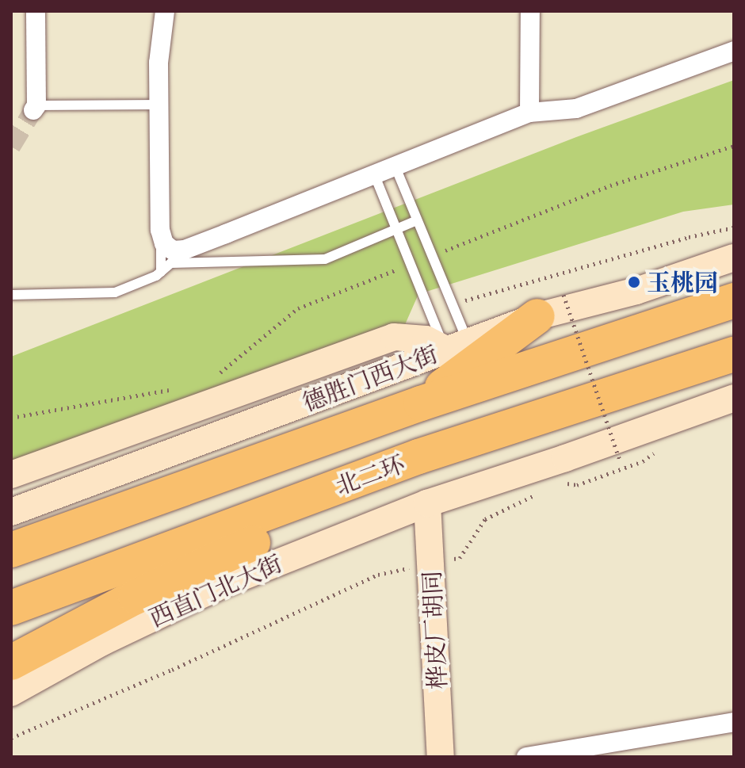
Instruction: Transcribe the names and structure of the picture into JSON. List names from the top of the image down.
{
  "streets": {
    "highway": ["北二环"],
    "street": ["德胜门西大街", "西直门北大街", "桦皮厂胡同"]
  },
  "crossings": [
    ["西直门北大街", "桦皮厂胡同"]
  ],
  "places": ["玉桃园"]
}
